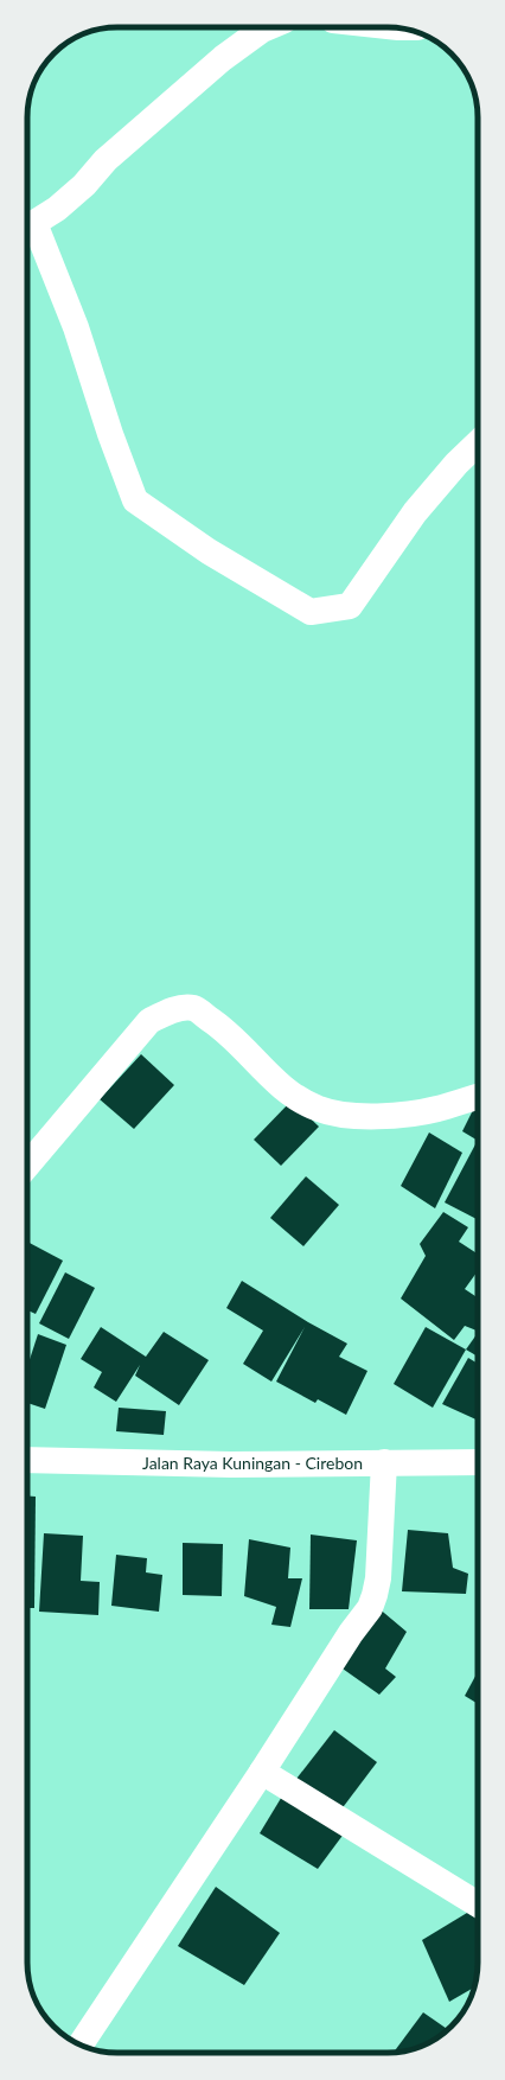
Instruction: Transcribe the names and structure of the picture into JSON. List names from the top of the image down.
{
  "streets": {
    "main road": ["Jalan Raya Kuningan - Cirebon"]
  }
}
